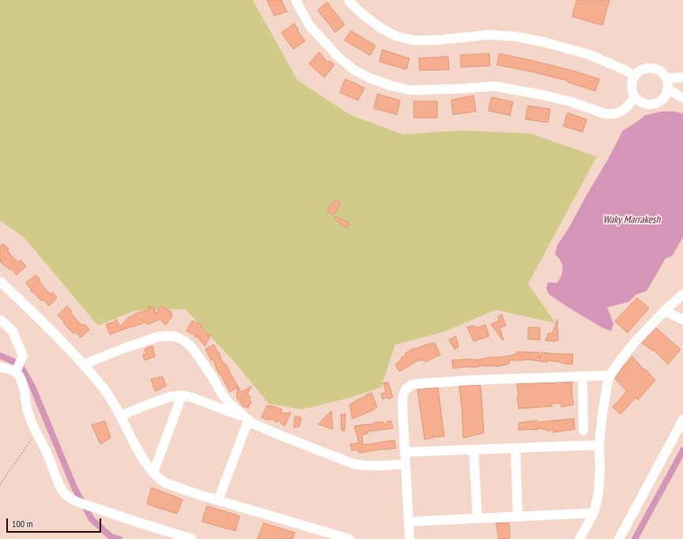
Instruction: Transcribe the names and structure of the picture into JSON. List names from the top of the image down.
{
  "water": ["Waky Marrakesh"],
  "scale_bar": "100 m"
}
